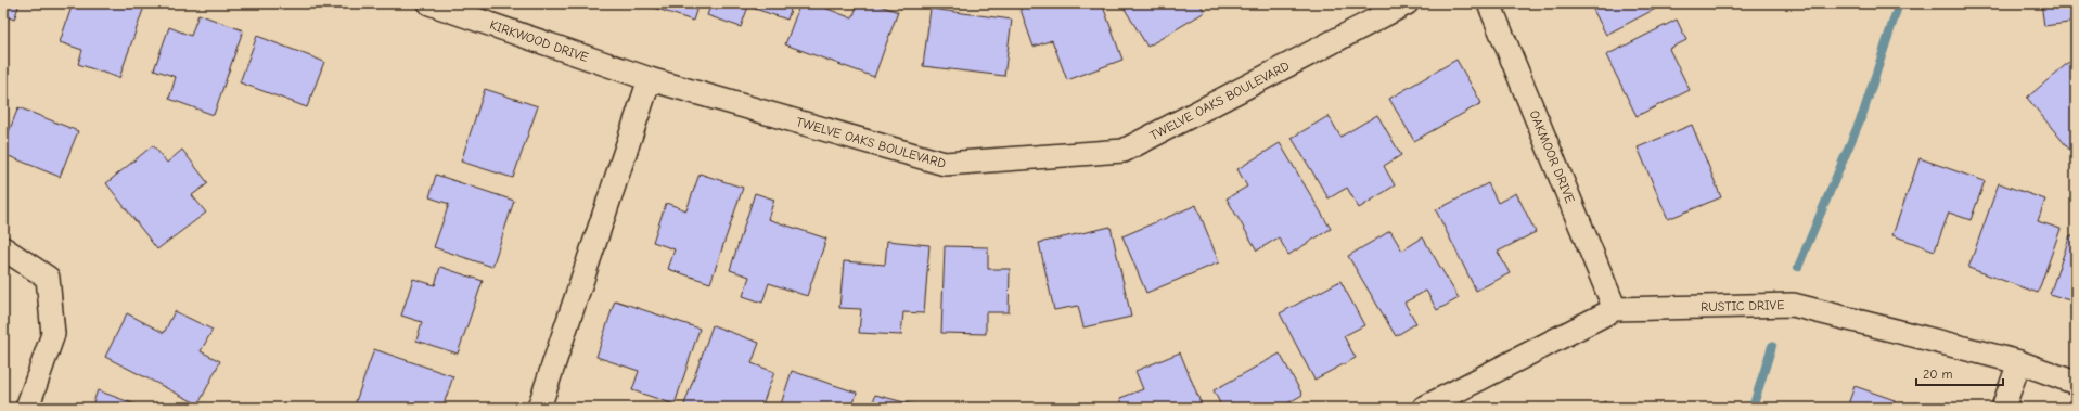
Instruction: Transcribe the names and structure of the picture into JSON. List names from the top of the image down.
{
  "streets": {
    "street": [
      "KIRKWOOD DRIVE",
      "TWELVE OAKS BOULEVARD",
      "OAKMOOR DRIVE",
      "RUSTIC DRIVE"
    ]
  },
  "crossings": [
    ["KIRKWOOD DRIVE", "TWELVE OAKS BOULEVARD"],
    ["OAKMOOR DRIVE", "RUSTIC DRIVE"]
  ],
  "scale_bar": "20 m"
}
